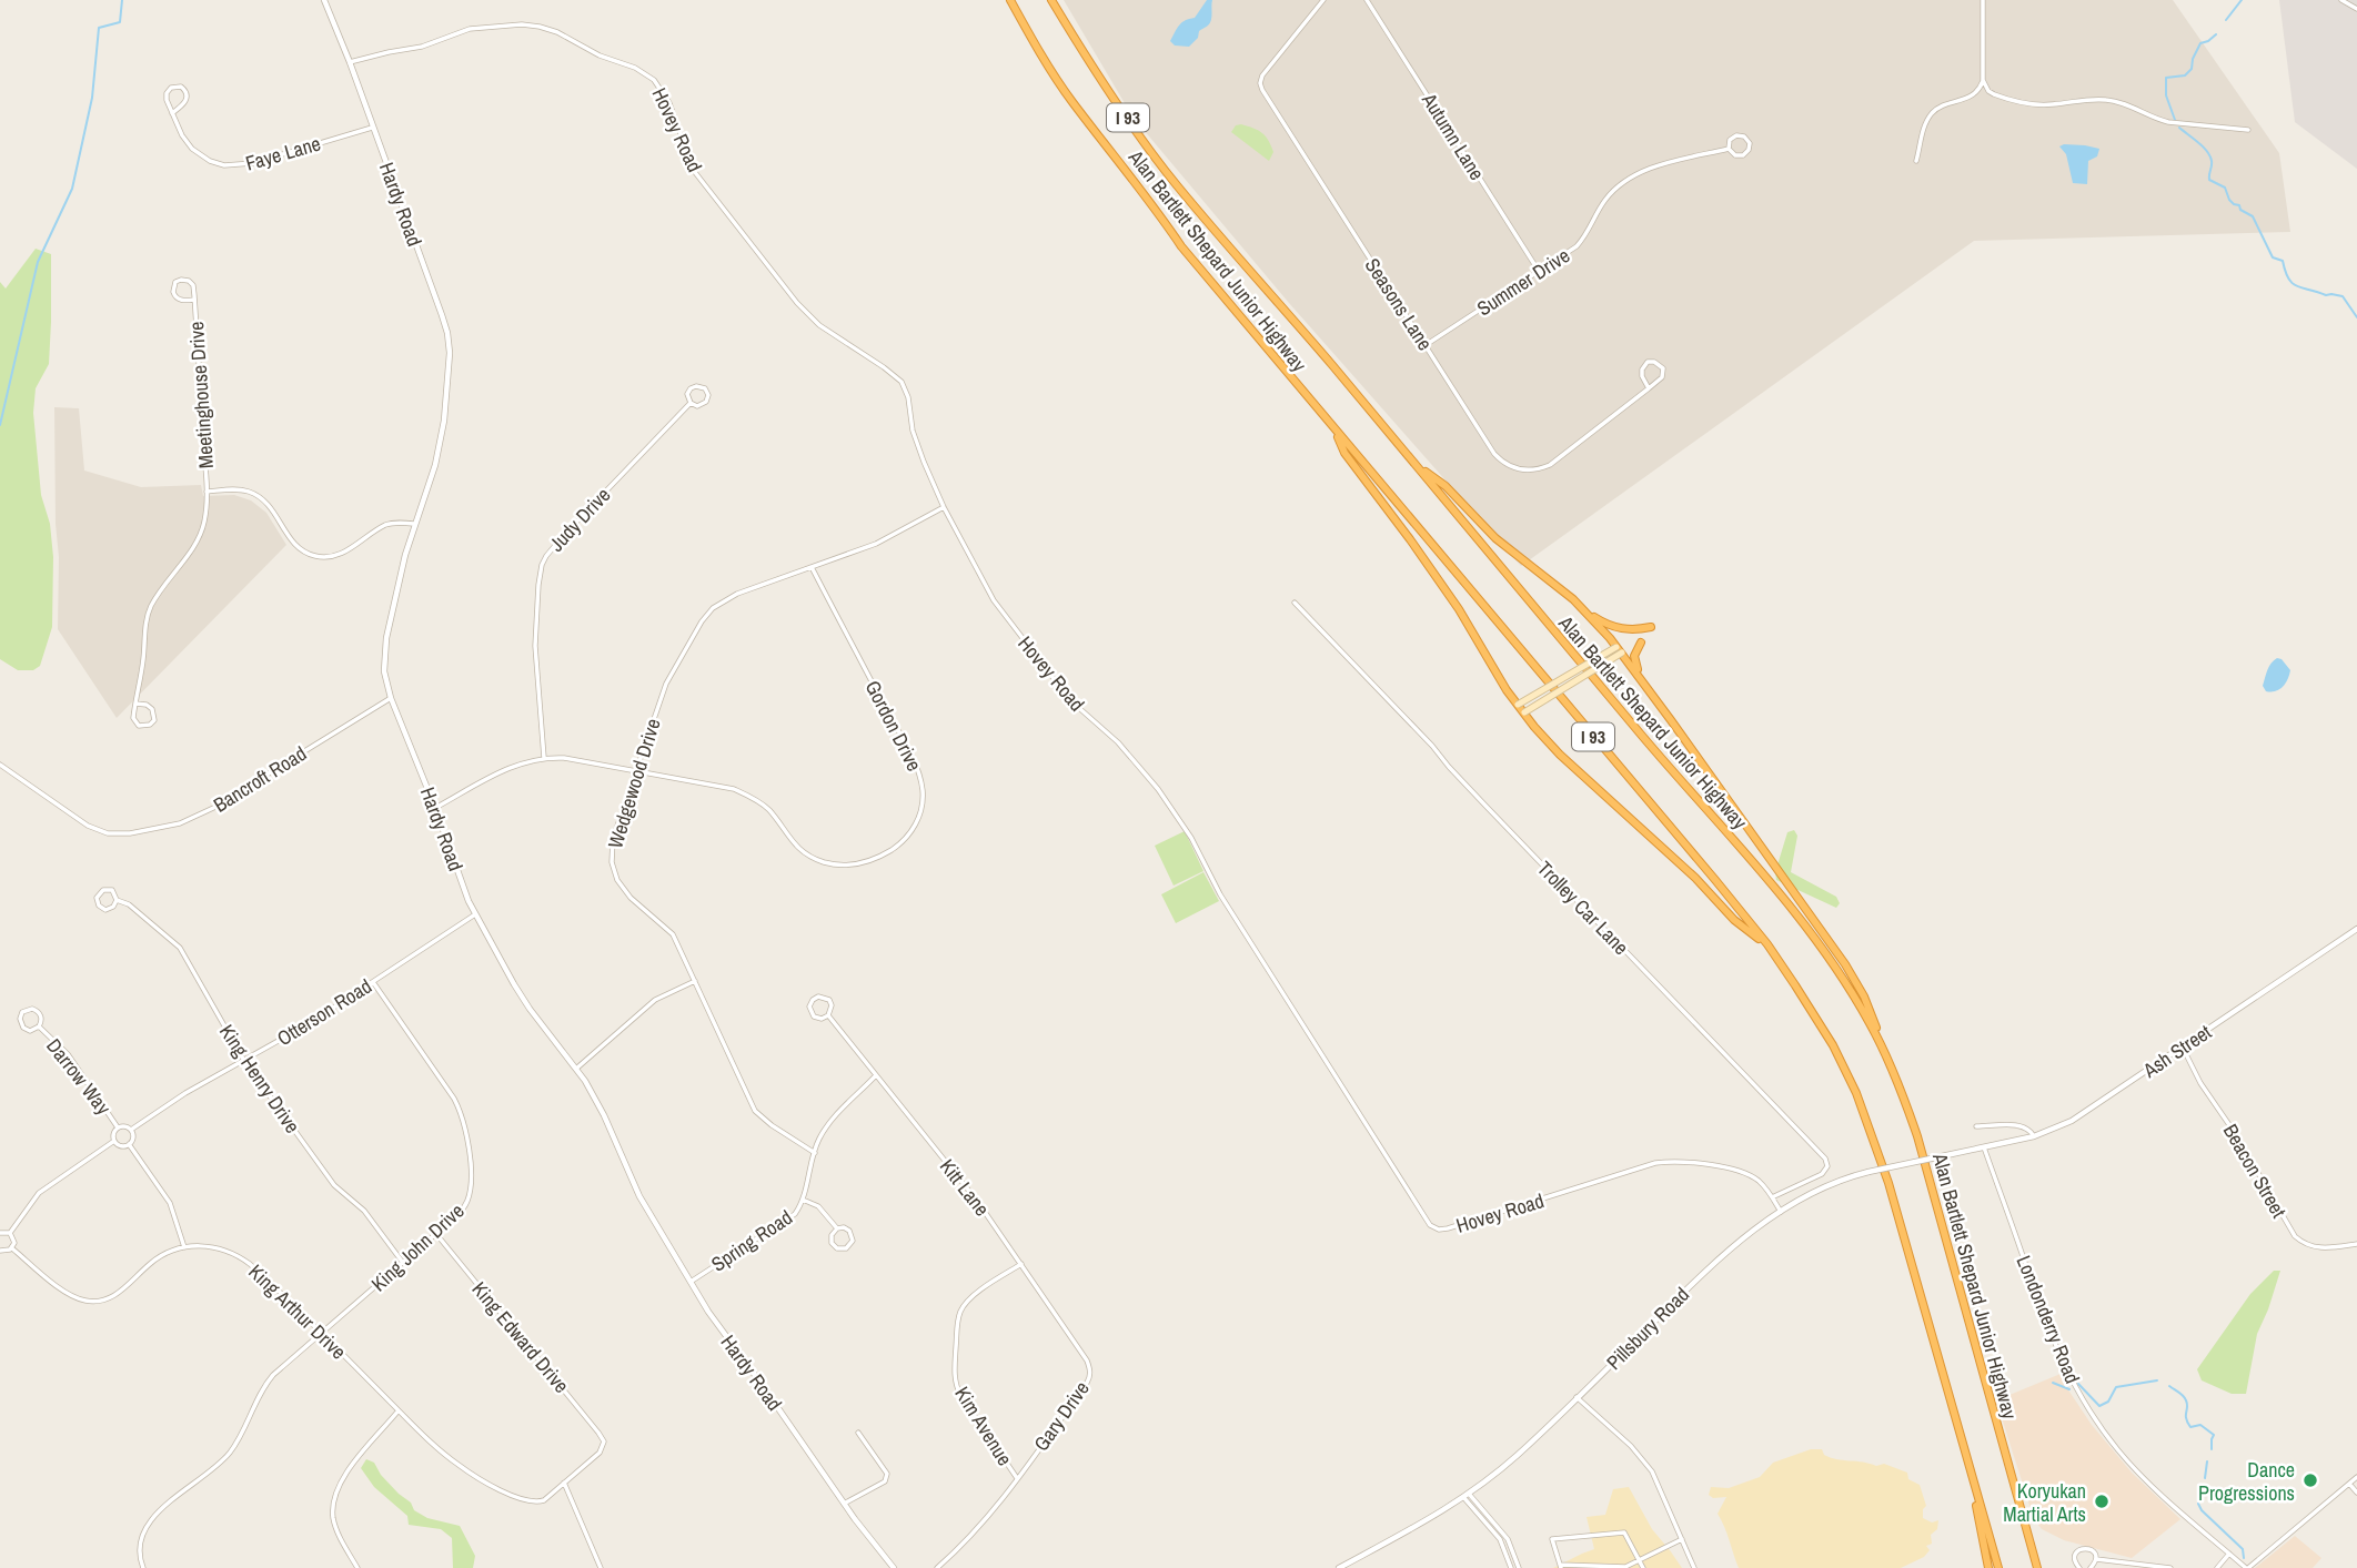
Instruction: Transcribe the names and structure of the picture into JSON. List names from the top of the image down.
{
  "streets": {
    "highway": ["I 93", "Alan Bartlett Shepard Junior Highway"],
    "street": [
      "Hovey Road",
      "Autumn Lane",
      "Faye Lane",
      "Hardy Road",
      "Summer Drive",
      "Seasons Lane",
      "Meetinghouse Drive",
      "Judy Drive",
      "Gordon Drive",
      "Bancroft Road",
      "Wedgewood Drive",
      "Trolley Car Lane",
      "Otterson Road",
      "Ash Street",
      "Darrow Way",
      "King Henry Drive",
      "Beacon Street",
      "Kitt Lane",
      "Spring Road",
      "King John Drive",
      "King Arthur Drive",
      "Londonderry Road",
      "Pillsbury Road",
      "King Edward Drive",
      "Gary Drive",
      "Kim Avenue"
    ]
  },
  "crossings": [
    ["Hovey Road", "Hardy Road"],
    ["Hovey Road", "Wedgewood Drive"],
    ["Hovey Road", "Trolley Car Lane"],
    ["Hovey Road", "Pillsbury Road"],
    ["Autumn Lane", "Summer Drive"],
    ["Faye Lane", "Hardy Road"],
    ["Hardy Road", "Gordon Drive"],
    ["Hardy Road", "Bancroft Road"],
    ["Hardy Road", "Otterson Road"],
    ["Hardy Road", "Spring Road"],
    ["Summer Drive", "Seasons Lane"],
    ["Judy Drive", "Gordon Drive"],
    ["Gordon Drive", "Wedgewood Drive"],
    ["Wedgewood Drive", "Spring Road"],
    ["Otterson Road", "Darrow Way"],
    ["Otterson Road", "King Henry Drive"],
    ["Otterson Road", "King John Drive"],
    ["Ash Street", "Beacon Street"],
    ["Ash Street", "Londonderry Road"],
    ["Ash Street", "Pillsbury Road"],
    ["King Henry Drive", "King John Drive"],
    ["Kitt Lane", "Spring Road"],
    ["Kitt Lane", "Gary Drive"],
    ["Kitt Lane", "Kim Avenue"],
    ["King John Drive", "King Arthur Drive"],
    ["King John Drive", "King Edward Drive"],
    ["King Arthur Drive", "King Edward Drive"],
    ["Londonderry Road", "Pillsbury Road"],
    ["Gary Drive", "Kim Avenue"]
  ],
  "places": ["Dance Progressions", "Koryukan Martial Arts"]
}
